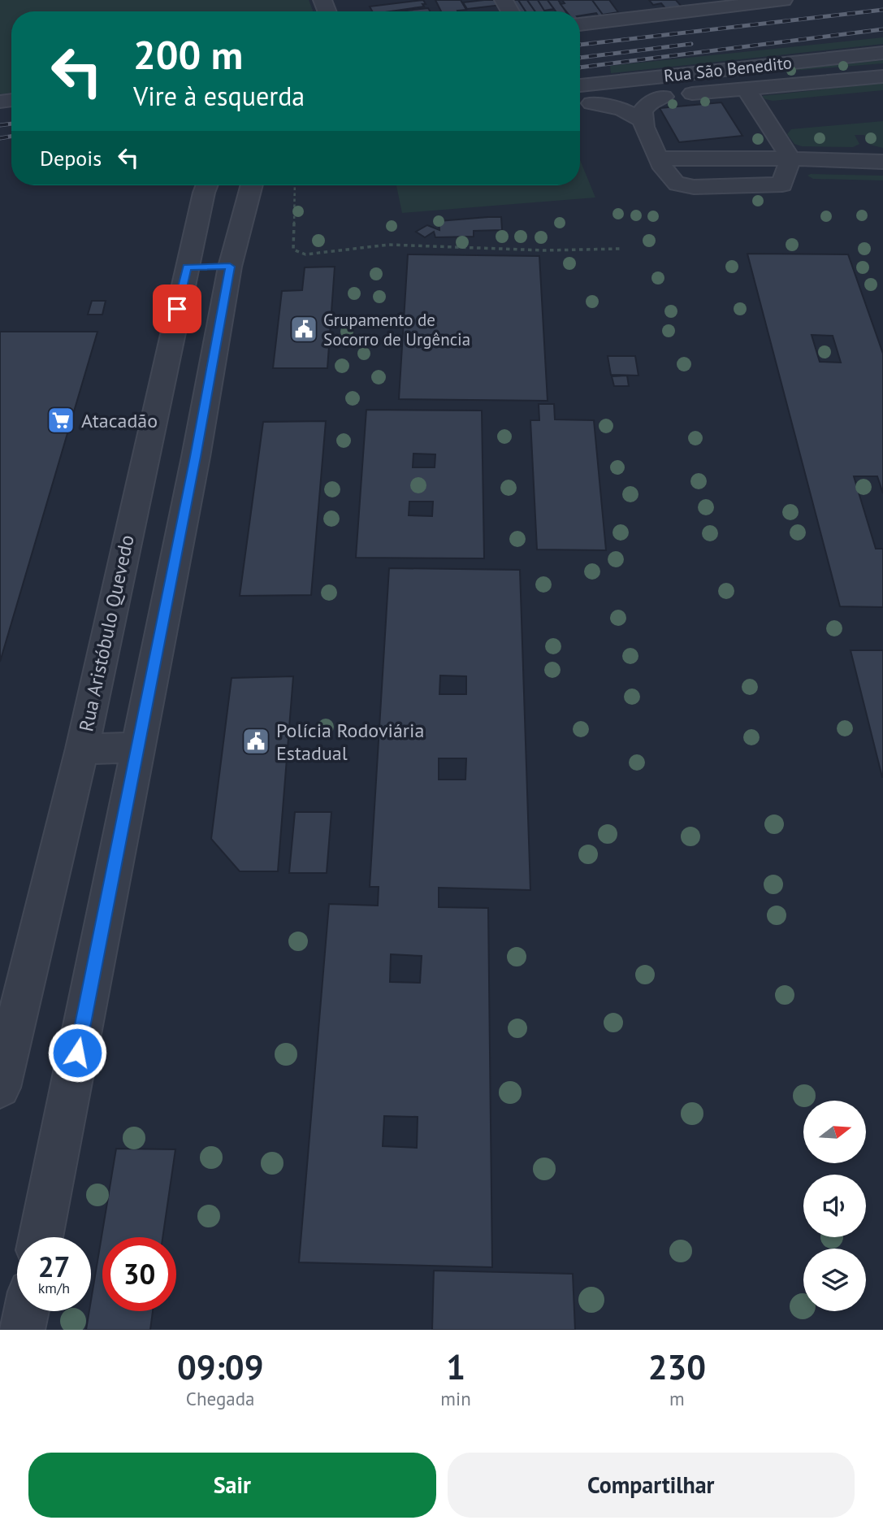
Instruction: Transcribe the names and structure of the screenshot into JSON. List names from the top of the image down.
{
  "streets": {
    "street": ["Rua São Benedito", "Rua Aristóbulo Quevedo"]
  },
  "places": {
    "public building": ["Grupamento de Socorro de Urgência", "Polícia Rodoviária Estadual"],
    "supermarket": ["Atacadão"]
  },
  "north": "right",
  "page": {
    "turn": ["200 m", "Vire à esquerda"],
    "then": "Depois",
    "speed": "27 km/h",
    "limit": "30",
    "eta": [
      "09:09",
      "Chegada",
      "1",
      "min",
      "230",
      "m"
    ],
    "buttons": ["Sair", "Compartilhar"]
  }
}
